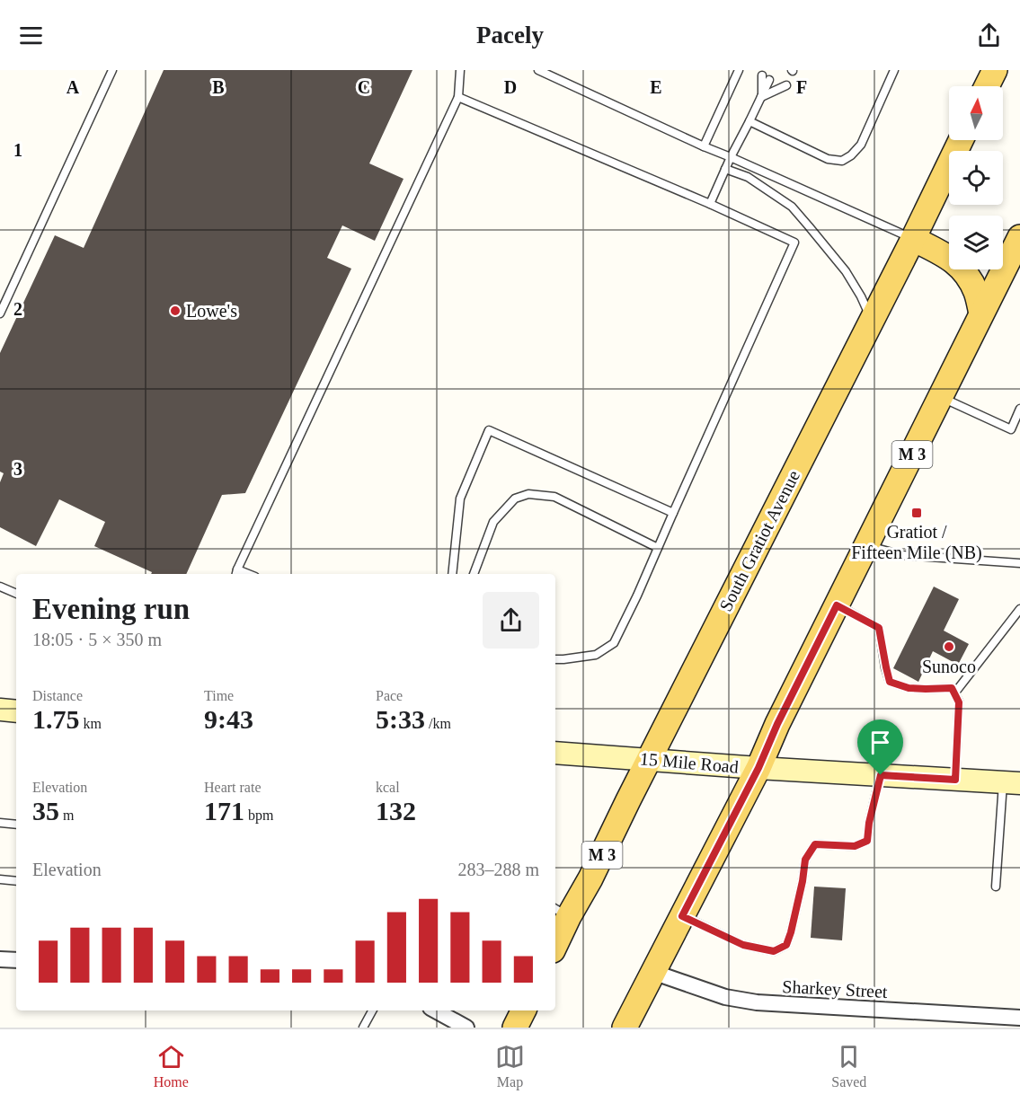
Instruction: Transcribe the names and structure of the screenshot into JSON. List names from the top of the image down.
{
  "streets": {
    "main road": ["M 3", "South Gratiot Avenue", "15 Mile Road"],
    "street": ["Sharkey Street"]
  },
  "crossings": [
    ["M 3", "15 Mile Road"],
    ["M 3", "Sharkey Street"],
    ["South Gratiot Avenue", "15 Mile Road"]
  ],
  "places": {
    "other": ["Lowe's", "Sunoco"],
    "transit": ["Gratiot / Fifteen Mile (NB)"]
  },
  "north": "top",
  "page": {
    "header": "Pacely",
    "heading": ["Evening run", "18:05 · 5 × 350 m"],
    "stats": [
      ["Distance", "1.75 km"],
      ["Time", "9:43"],
      ["Pace", "5:33 /km"],
      ["Elevation", "35 m"],
      ["Heart rate", "171 bpm"],
      ["kcal", "132"]
    ],
    "chart": ["Elevation", "283–288 m"],
    "tabs": ["Home", "Map", "Saved"]
  },
  "grid": {
    "columns": [
      "A",
      "B",
      "C",
      "D",
      "E",
      "F"
    ],
    "rows": ["1", "2", "3"]
  }
}
